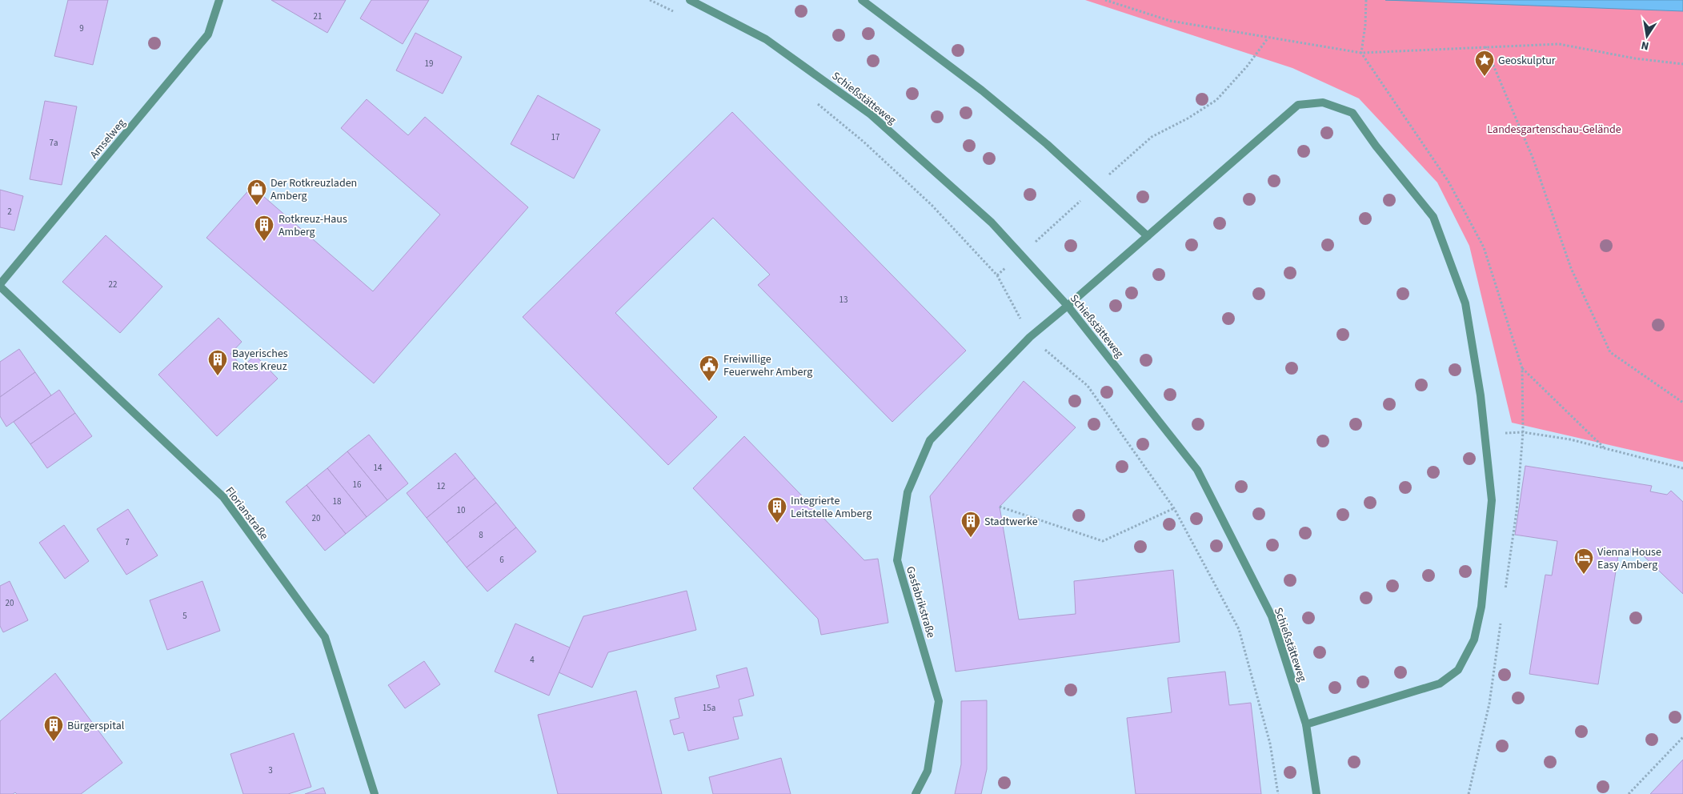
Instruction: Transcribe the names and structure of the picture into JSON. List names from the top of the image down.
{
  "streets": {
    "street": [
      "Schießstätteweg",
      "Amselweg",
      "Florianstraße",
      "Gasfabrikstraße"
    ]
  },
  "crossings": [
    ["Schießstätteweg", "Gasfabrikstraße"],
    ["Amselweg", "Florianstraße"]
  ],
  "parks": ["Landesgartenschau-Gelände"],
  "places": {
    "place": ["Geoskulptur"],
    "shop": ["Der Rotkreuzladen Amberg"],
    "building": [
      "Rotkreuz-Haus Amberg",
      "Bayerisches Rotes Kreuz",
      "Integrierte Leitstelle Amberg",
      "Stadtwerke",
      "Bürgerspital"
    ],
    "public building": ["Freiwillige Feuerwehr Amberg"],
    "hotel": ["Vienna House Easy Amberg"]
  },
  "house_numbers": [
    "21",
    "9",
    "19",
    "17",
    "7a",
    "2",
    "22",
    "13",
    "14",
    "16",
    "12",
    "18",
    "10",
    "20",
    "8",
    "7",
    "6",
    "20",
    "5",
    "4",
    "15a",
    "3"
  ],
  "north": "bottom"
}
